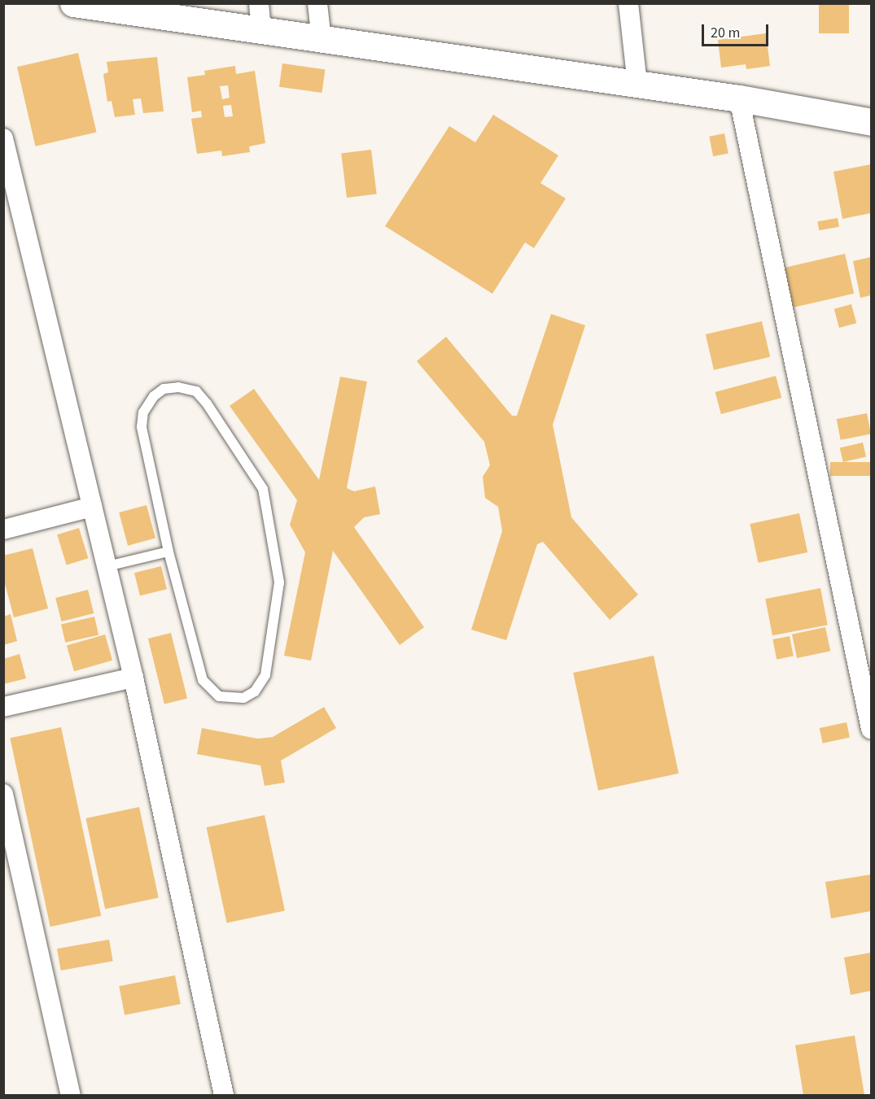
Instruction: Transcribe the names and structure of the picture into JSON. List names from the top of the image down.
{
  "scale_bar": "20 m"
}
